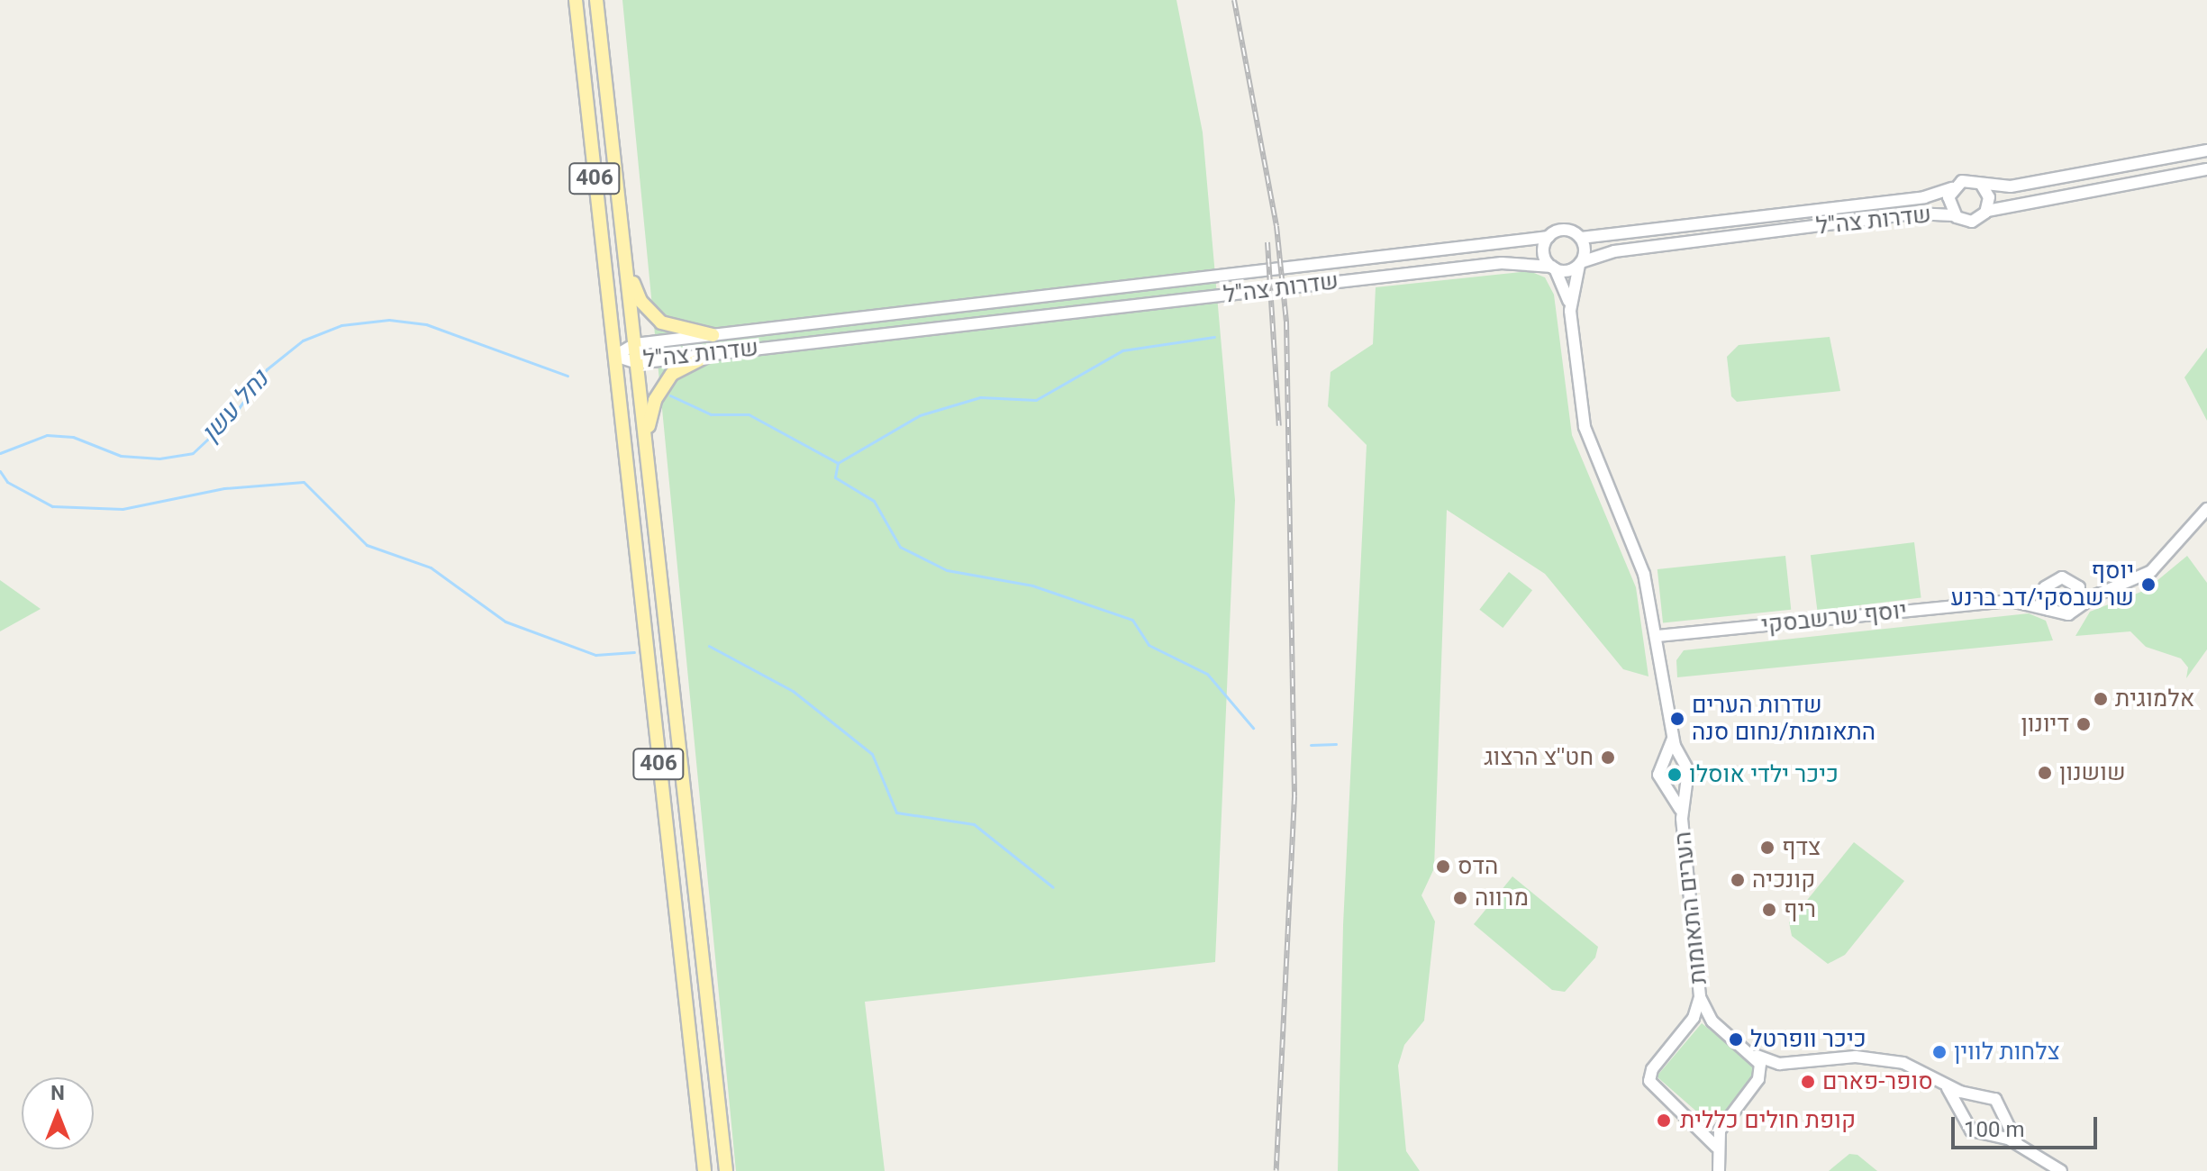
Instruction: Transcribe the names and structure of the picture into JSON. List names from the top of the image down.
{
  "streets": {
    "main road": [
      "406",
      "שדרות צה\"ל",
      "יוסף שרשבסקי",
      "הערים התאומות"
    ]
  },
  "crossings": [
    ["406", "שדרות צה\"ל"]
  ],
  "water": ["נחל עשן"],
  "places": [
    "יוסף שרשבסקי/דב ברנע",
    "אלמוגית",
    "שדרות הערים התאומות/נחום סנה",
    "דיונון",
    "חט''צ הרצוג",
    "שושנון",
    "כיכר ילדי אוסלו",
    "צדף",
    "הדס",
    "קונכיה",
    "מרווה",
    "ריף",
    "כיכר וופרטל",
    "צלחות לווין",
    "סופר-פארם",
    "קופת חולים כללית"
  ],
  "scale_bar": "100 m",
  "north": "top"
}
